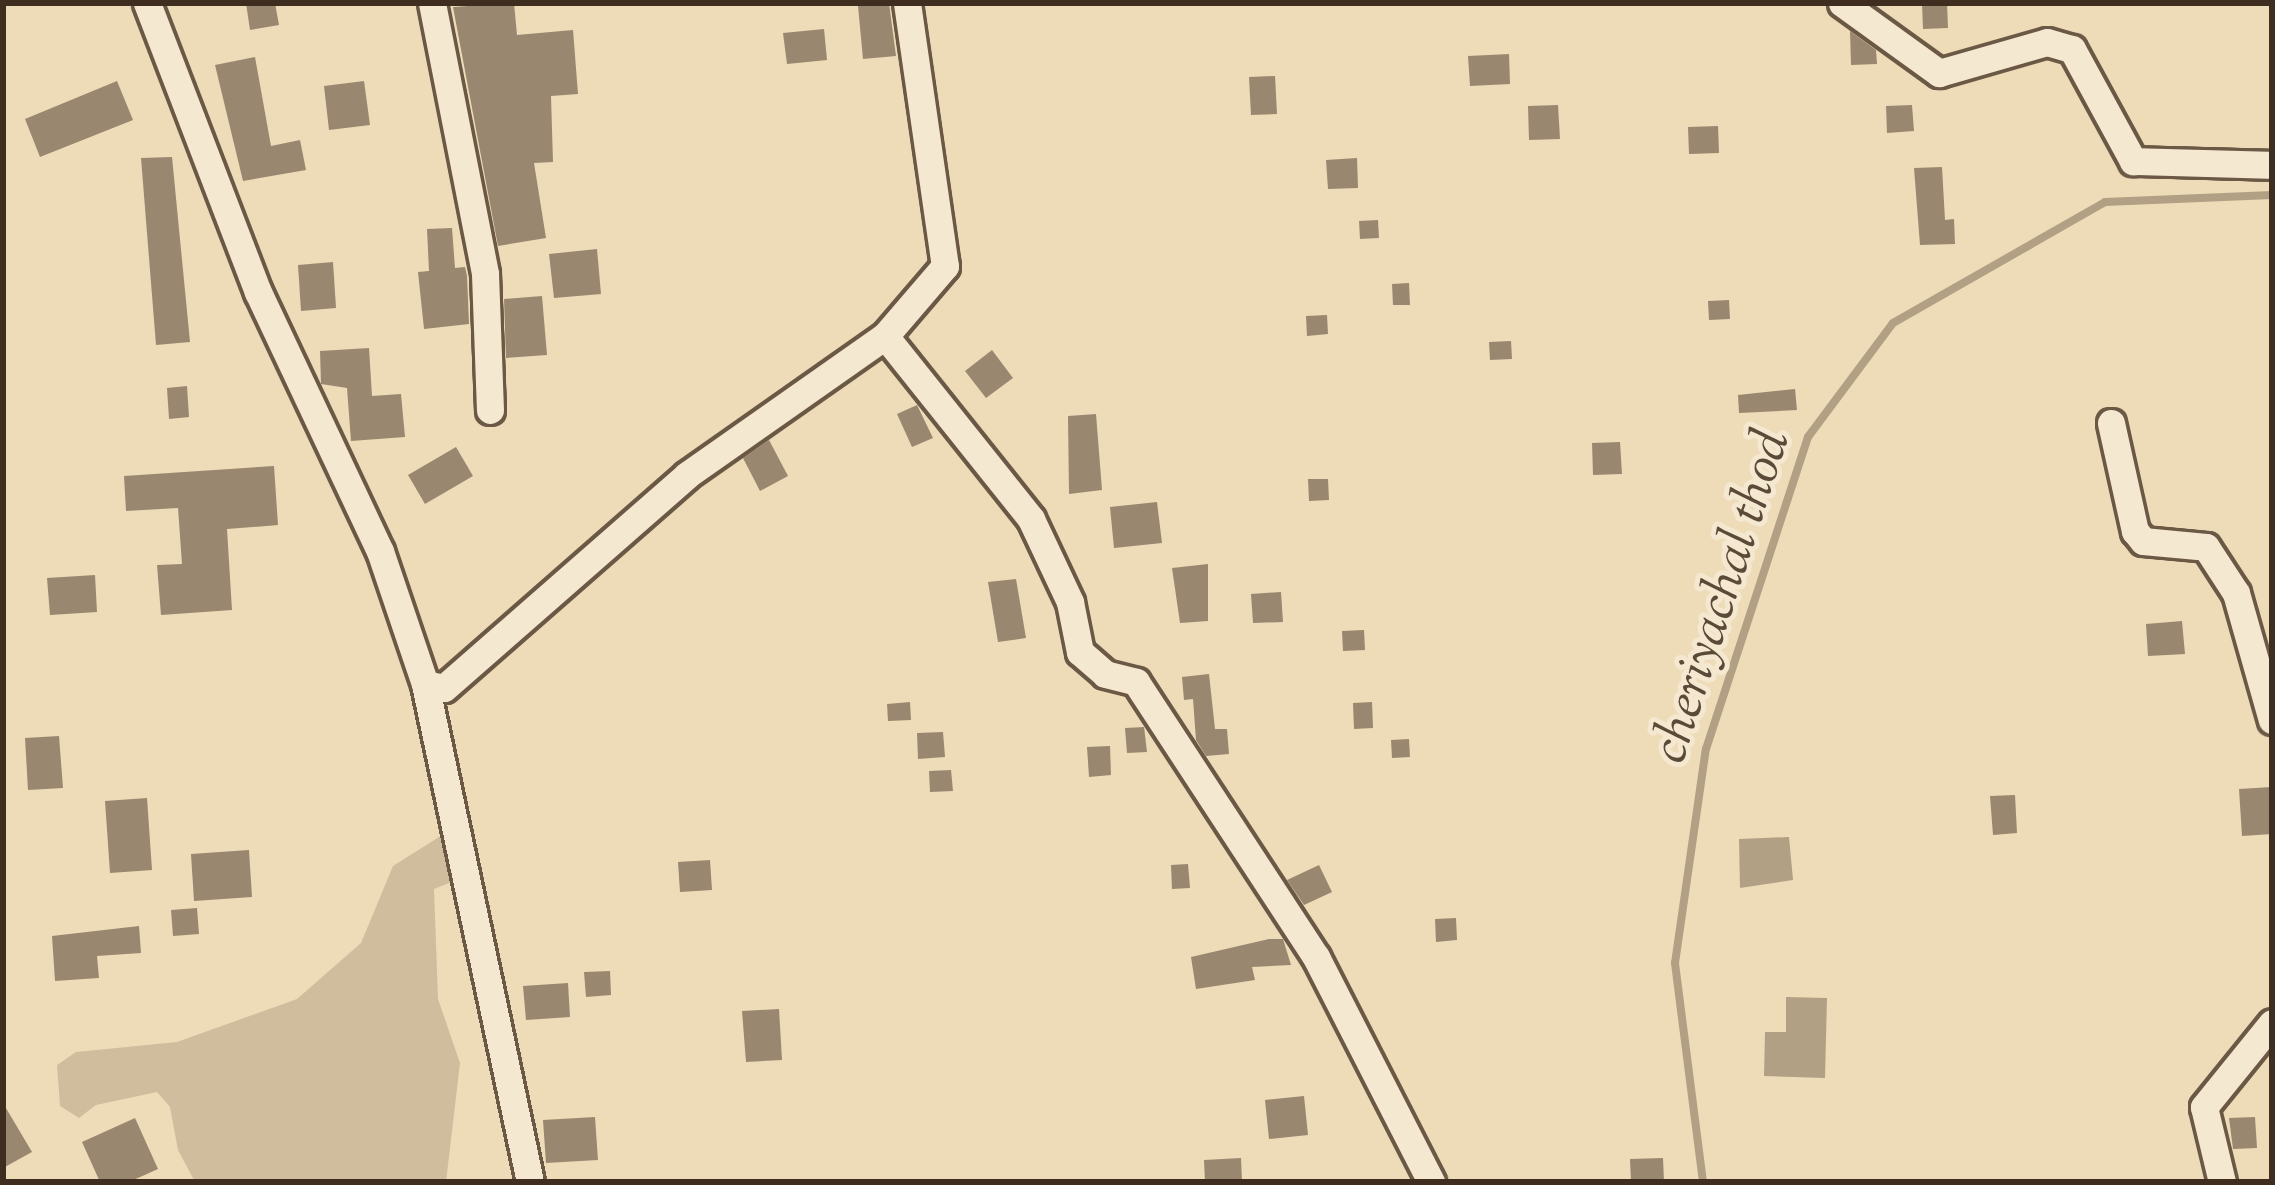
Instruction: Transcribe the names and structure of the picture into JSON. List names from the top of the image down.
{
  "water": ["cheriyachal thod"]
}
